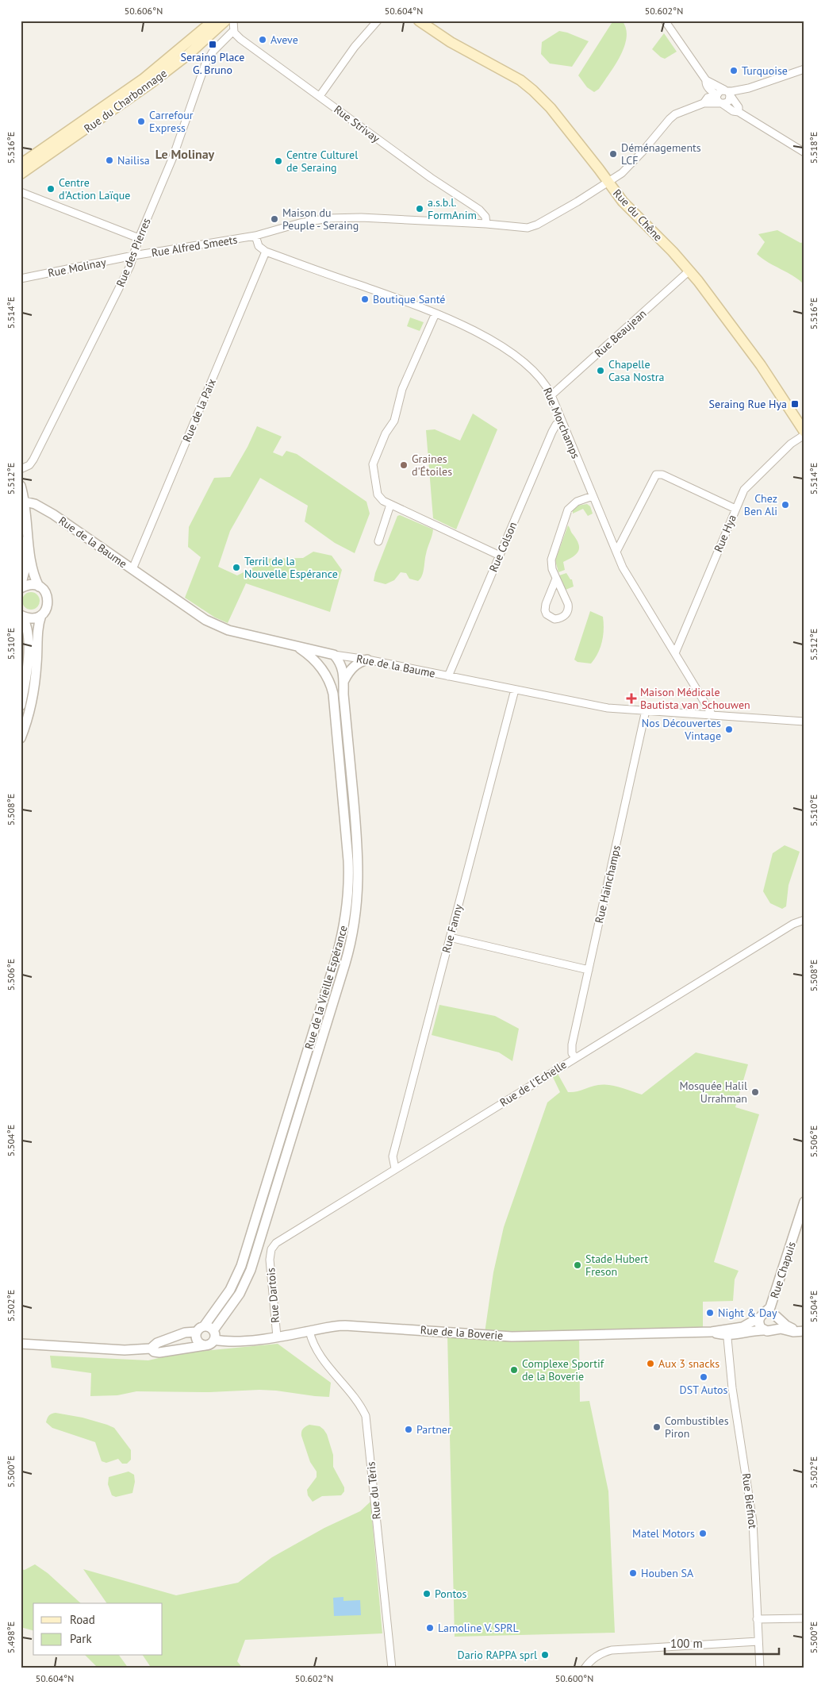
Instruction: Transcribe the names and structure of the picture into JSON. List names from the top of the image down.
{
  "streets": {
    "main road": ["Rue du Charbonnage", "Rue du Chêne"],
    "street": [
      "Rue Strivay",
      "Rue Alfred Smeets",
      "Rue des Pierres",
      "Rue Molinay",
      "Rue Beaujean",
      "Rue de la Paix",
      "Rue Morchamps",
      "Rue Hya",
      "Rue de la Baume",
      "Rue Colson",
      "Rue Hainchamps",
      "Rue Fanny",
      "Rue de la Vieille Espérance",
      "Rue de l'Echelle",
      "Rue Chapuis",
      "Rue Dartois",
      "Rue de la Boverie",
      "Rue du Têris",
      "Rue Biefnot"
    ]
  },
  "crossings": [
    ["Rue Strivay", "Rue Alfred Smeets"],
    ["Rue Strivay", "Rue des Pierres"],
    ["Rue du Chêne", "Rue Alfred Smeets"],
    ["Rue du Chêne", "Rue Beaujean"],
    ["Rue du Chêne", "Rue Hya"],
    ["Rue Alfred Smeets", "Rue des Pierres"],
    ["Rue Alfred Smeets", "Rue Molinay"],
    ["Rue des Pierres", "Rue Molinay"],
    ["Rue Beaujean", "Rue Morchamps"],
    ["Rue de la Paix", "Rue Morchamps"],
    ["Rue de la Paix", "Rue de la Baume"],
    ["Rue Morchamps", "Rue Hya"],
    ["Rue Morchamps", "Rue de la Baume"],
    ["Rue Morchamps", "Rue Colson"],
    ["Rue de la Baume", "Rue Colson"],
    ["Rue de la Baume", "Rue Hainchamps"],
    ["Rue de la Baume", "Rue Fanny"],
    ["Rue de la Baume", "Rue de la Vieille Espérance"],
    ["Rue Hainchamps", "Rue de l'Echelle"],
    ["Rue Fanny", "Rue de l'Echelle"],
    ["Rue de la Vieille Espérance", "Rue de la Boverie"],
    ["Rue de l'Echelle", "Rue Dartois"],
    ["Rue Chapuis", "Rue de la Boverie"],
    ["Rue Dartois", "Rue de la Boverie"],
    ["Rue de la Boverie", "Rue du Têris"],
    ["Rue de la Boverie", "Rue Biefnot"]
  ],
  "districts": ["Le Molinay"],
  "places": {
    "other": [
      "Aveve",
      "Turquoise",
      "Carrefour Express",
      "Déménagements LCF",
      "Nailisa",
      "Centre Culturel de Seraing",
      "Centre d'Action Laïque",
      "a.s.b.l. FormAnim",
      "Maison du Peuple - Seraing",
      "Boutique Santé",
      "Chapelle Casa Nostra",
      "Graines d'Étoiles",
      "Chez Ben Ali",
      "Terril de la Nouvelle Espérance",
      "Nos Découvertes Vintage",
      "Mosquée Halil Urrahman",
      "Stade Hubert Freson",
      "Night & Day",
      "Aux 3 snacks",
      "Complexe Sportif de la Boverie",
      "DST Autos",
      "Combustibles Piron",
      "Partner",
      "Matel Motors",
      "Houben SA",
      "Pontos",
      "Lamoline V. SPRL",
      "Dario RAPPA sprl"
    ],
    "transit": ["Seraing Place G. Bruno", "Seraing Rue Hya"],
    "health": ["Maison Médicale Bautista van Schouwen"]
  },
  "legend": ["Road", "Park"],
  "scale_bar": "100 m",
  "coordinates": [
    "50.606°N",
    "50.604°N",
    "50.602°N",
    "5.516°E",
    "5.518°E",
    "5.514°E",
    "5.512°E",
    "5.510°E",
    "5.508°E",
    "5.506°E",
    "5.504°E",
    "5.502°E",
    "5.500°E",
    "5.498°E",
    "50.600°N"
  ]
}
